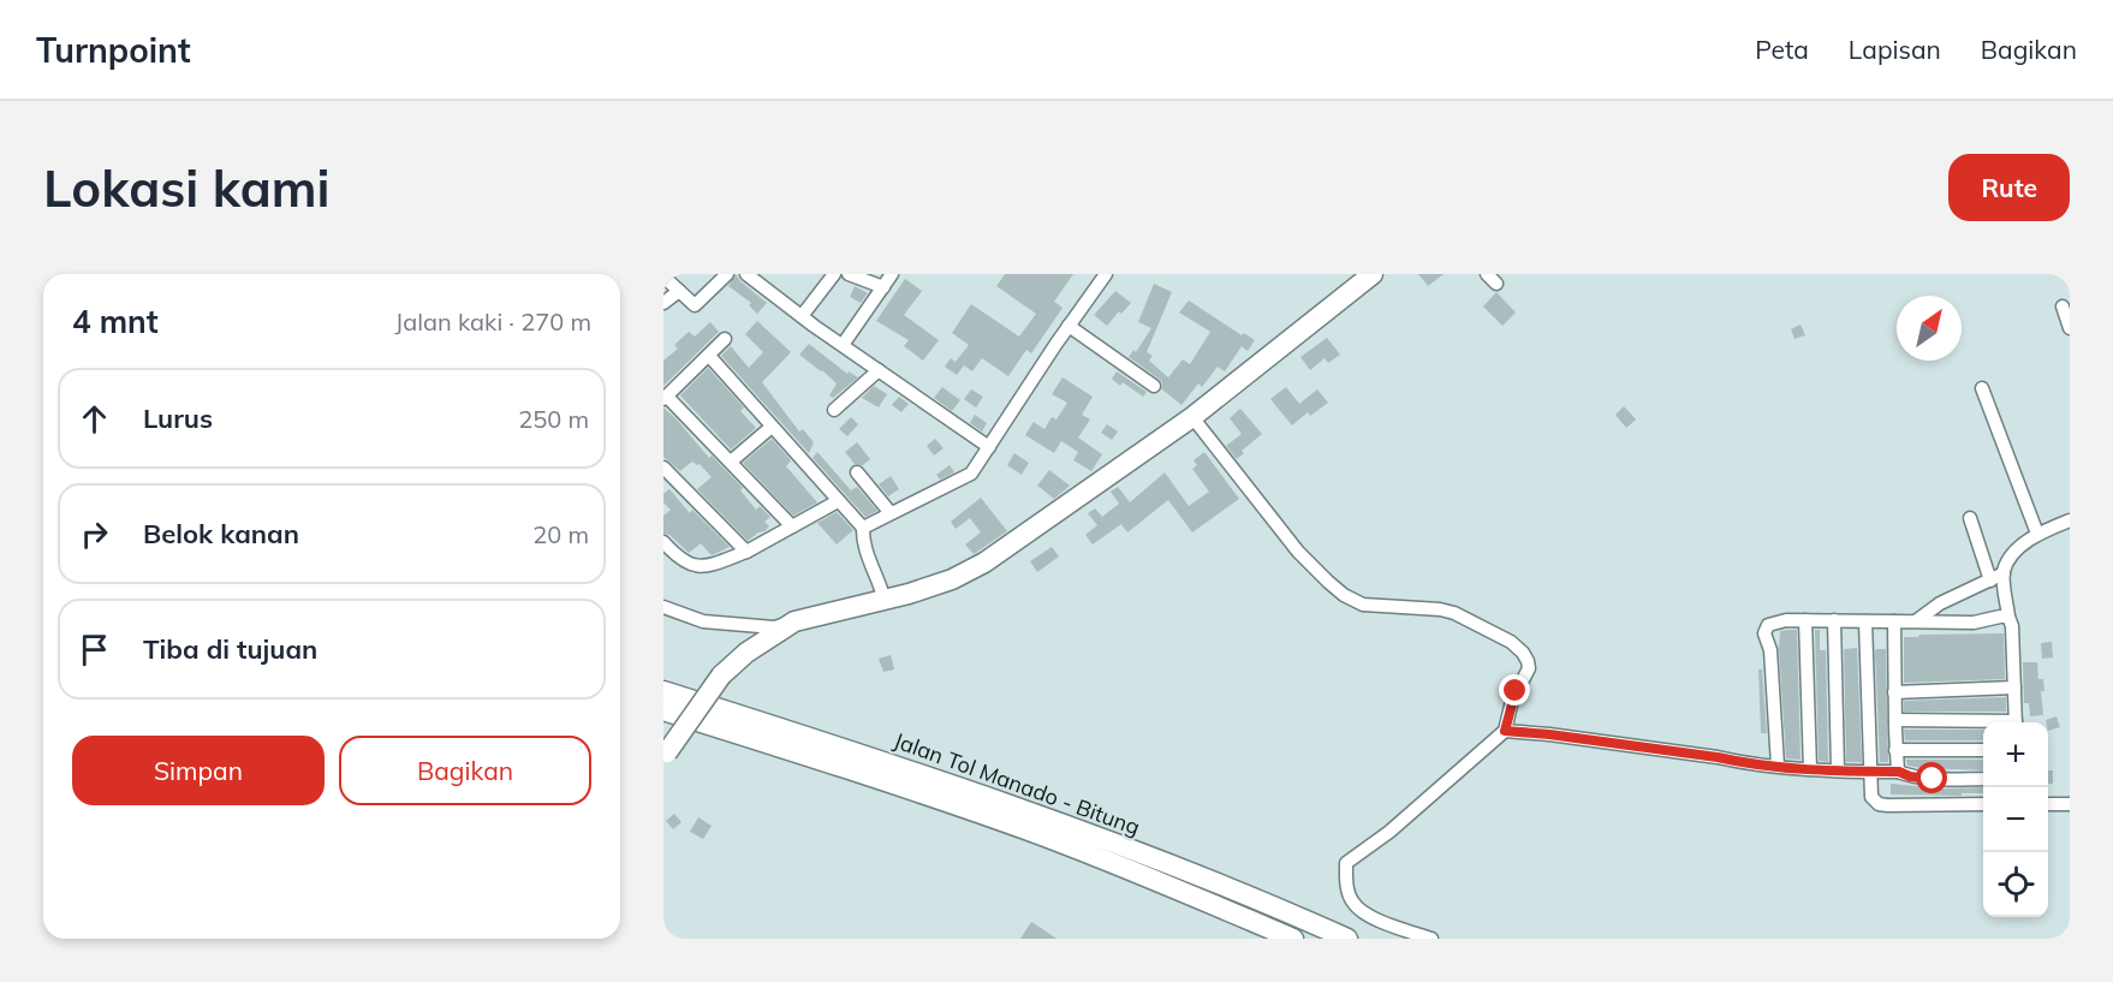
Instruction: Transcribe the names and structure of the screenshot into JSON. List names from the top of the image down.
{
  "streets": {
    "highway": ["Jalan Tol Manado - Bitung"]
  },
  "north": "top right",
  "page": {
    "header": "Turnpoint",
    "nav": ["Peta", "Lapisan", "Bagikan"],
    "buttons": [
      "Rute",
      ["Simpan", "Bagikan"]
    ],
    "title": "Lokasi kami",
    "heading": ["4 mnt", "Jalan kaki · 270 m"],
    "list": [
      ["Lurus", "250 m"],
      ["Belok kanan", "20 m"],
      "Tiba di tujuan"
    ],
    "map_buttons": ["+", "−"]
  }
}
